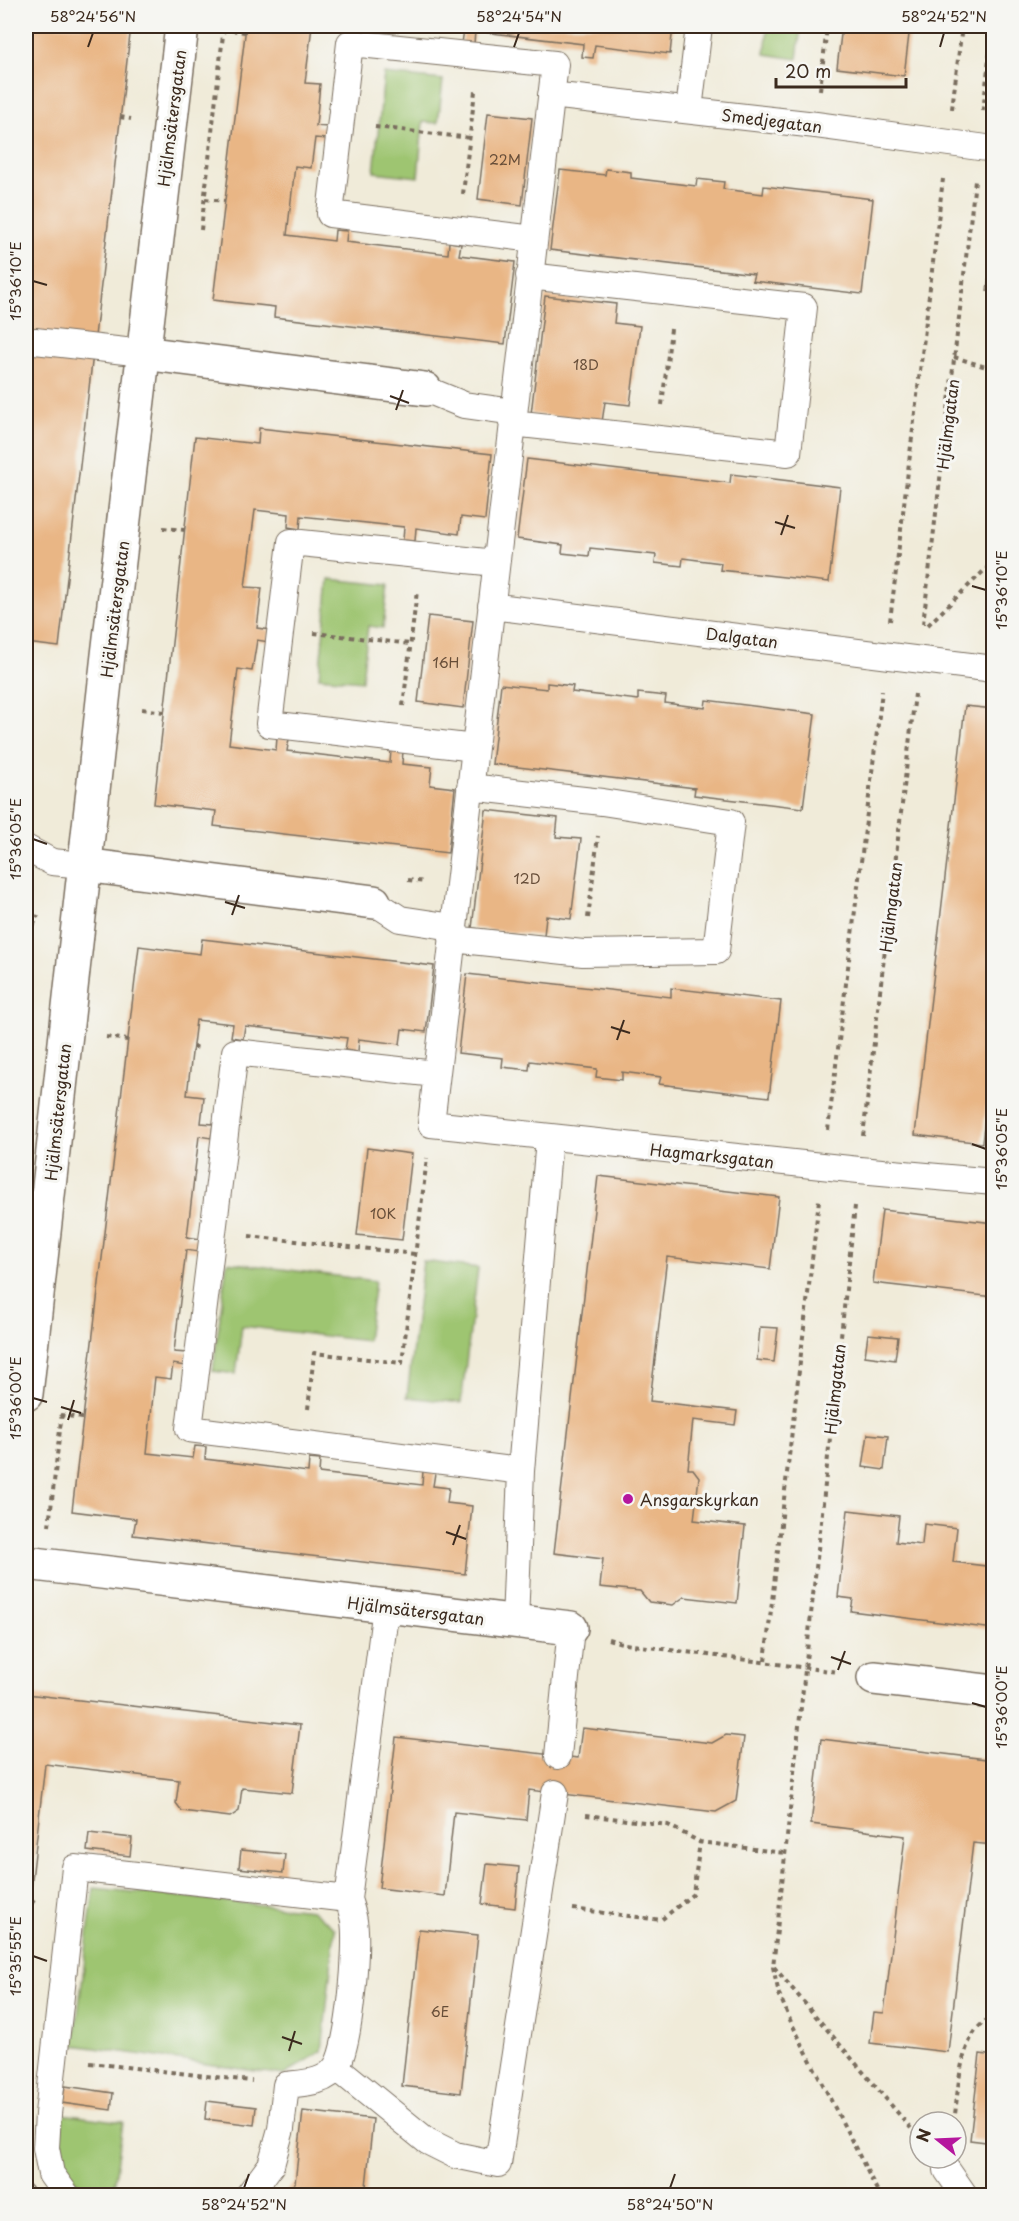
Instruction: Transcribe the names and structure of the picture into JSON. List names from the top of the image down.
{
  "streets": {
    "street": ["Hjälmsätersgatan"],
    "lane": ["Smedjegatan", "Dalgatan", "Hagmarksgatan"],
    "path": ["Hjälmgatan"]
  },
  "crossings": [
    ["Smedjegatan", "Hjälmgatan"],
    ["Hjälmgatan", "Dalgatan"],
    ["Hjälmgatan", "Hagmarksgatan"]
  ],
  "places": ["Ansgarskyrkan"],
  "house_numbers": [
    "22M",
    "18D",
    "16H",
    "12D",
    "10K",
    "6E"
  ],
  "scale_bar": "20 m",
  "north": "left",
  "coordinates": [
    "58°24'56\"N",
    "58°24'54\"N",
    "58°24'52\"N",
    "15°36'10\"E",
    "15°36'05\"E",
    "15°36'00\"E",
    "15°35'55\"E",
    "58°24'50\"N"
  ]
}
